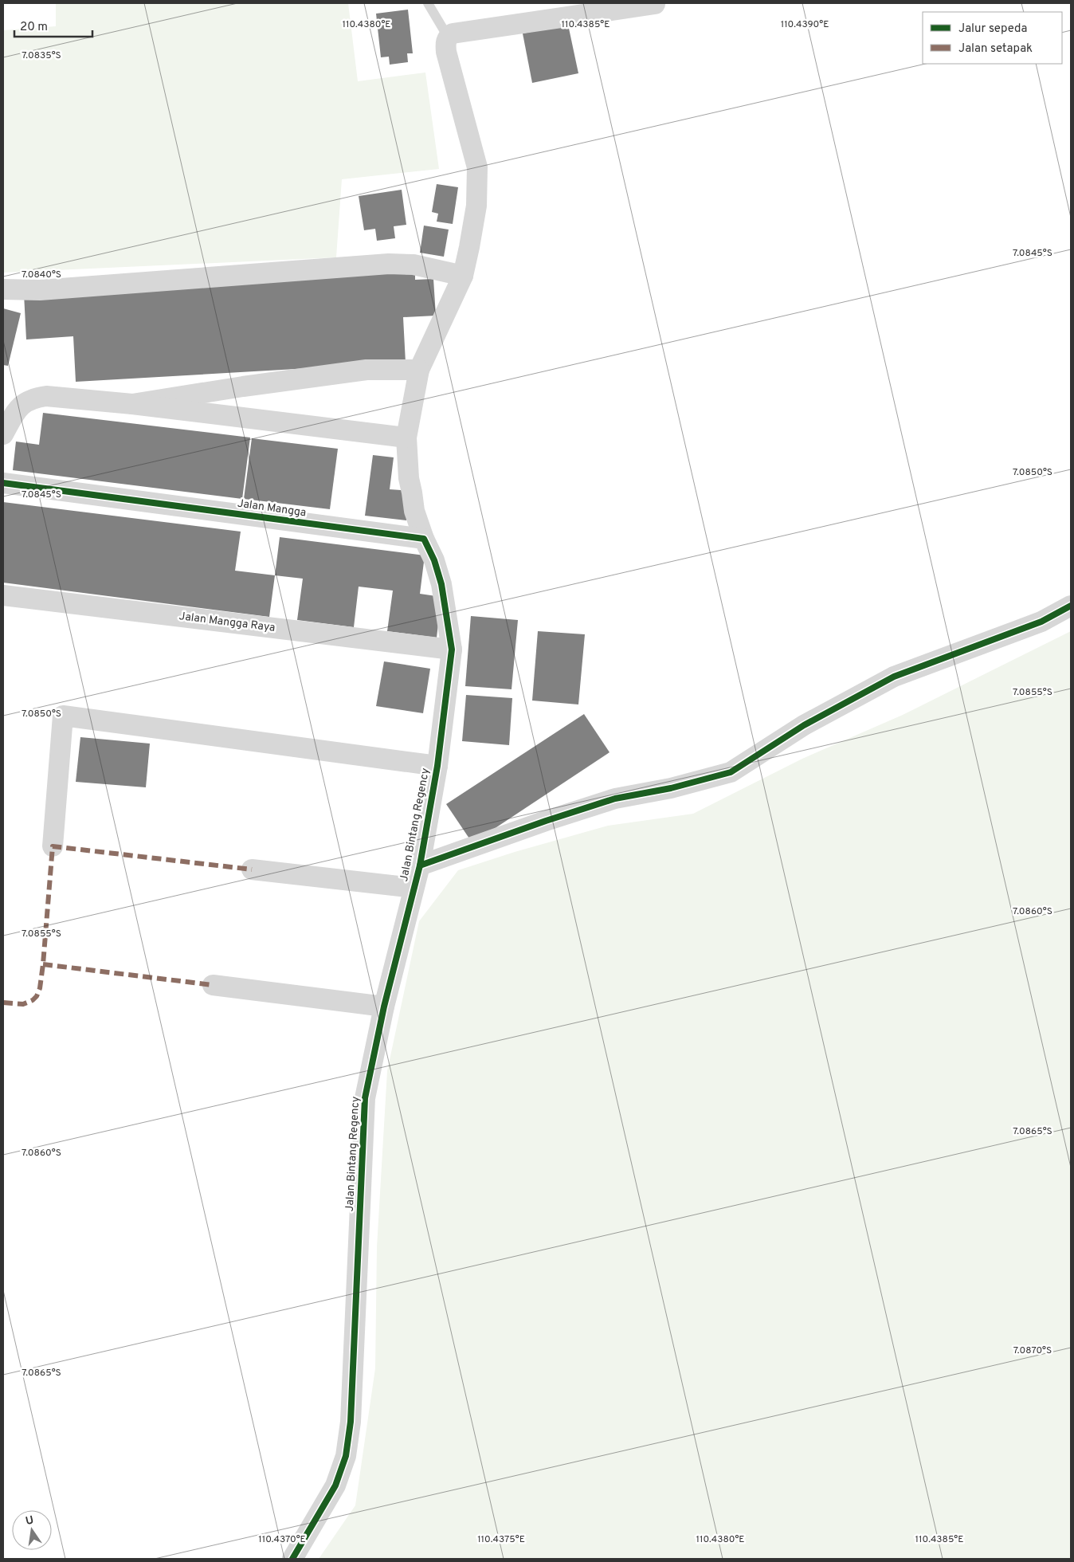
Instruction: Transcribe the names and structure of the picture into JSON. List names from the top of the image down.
{
  "streets": {
    "street": ["Jalan Mangga", "Jalan Mangga Raya", "Jalan Bintang Regency"]
  },
  "crossings": [
    ["Jalan Mangga Raya", "Jalan Bintang Regency"]
  ],
  "legend": ["Jalur sepeda", "Jalan setapak"],
  "scale_bar": "20 m",
  "north": "top",
  "coordinates": [
    "110.4380°E",
    "110.4385°E",
    "110.4390°E",
    "7.0835°S",
    "7.0845°S",
    "7.0840°S",
    "7.0850°S",
    "7.0855°S",
    "7.0860°S",
    "7.0865°S",
    "7.0870°S",
    "110.4370°E",
    "110.4375°E"
  ]
}
